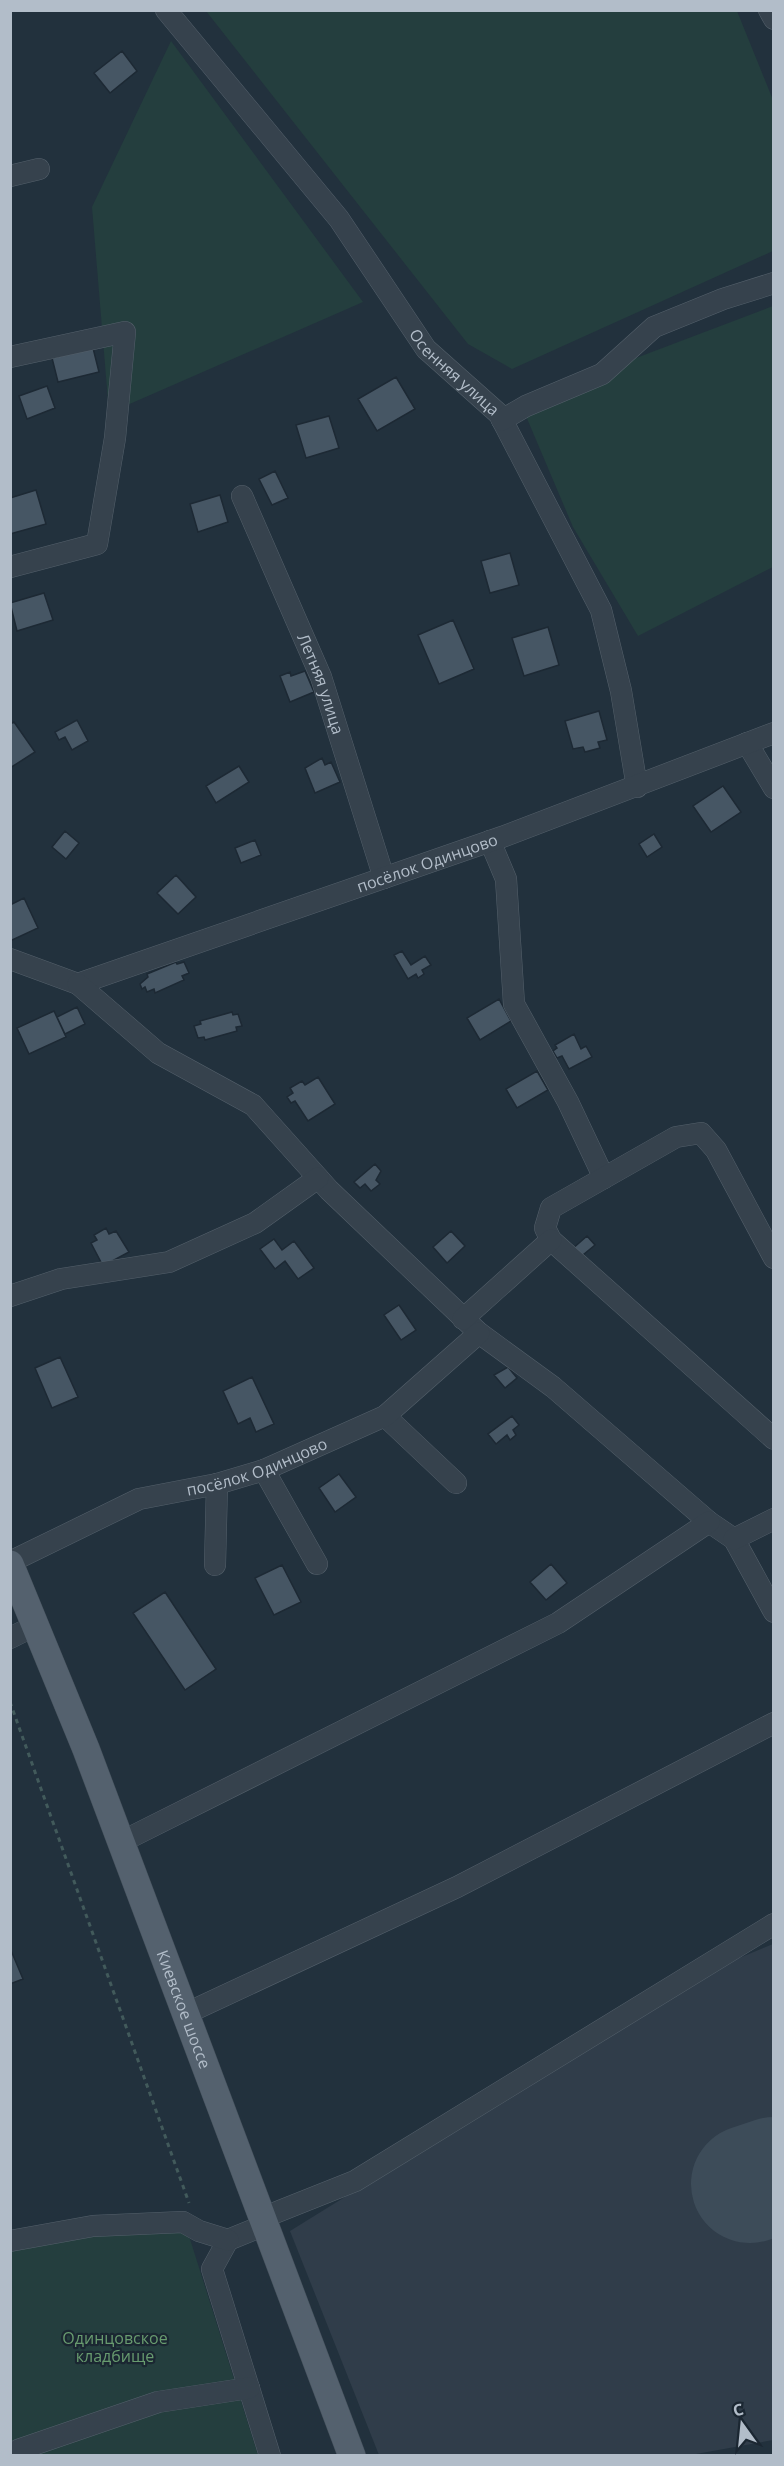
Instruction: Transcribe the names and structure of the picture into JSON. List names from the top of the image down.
{
  "streets": {
    "main road": ["Киевское шоссе"],
    "lane": ["Осенняя улица", "Летняя улица", "посёлок Одинцово"]
  },
  "crossings": [
    ["Осенняя улица", "посёлок Одинцово"],
    ["Летняя улица", "посёлок Одинцово"],
    ["посёлок Одинцово", "Киевское шоссе"]
  ],
  "parks": ["Одинцовское кладбище"],
  "north": "top"
}
